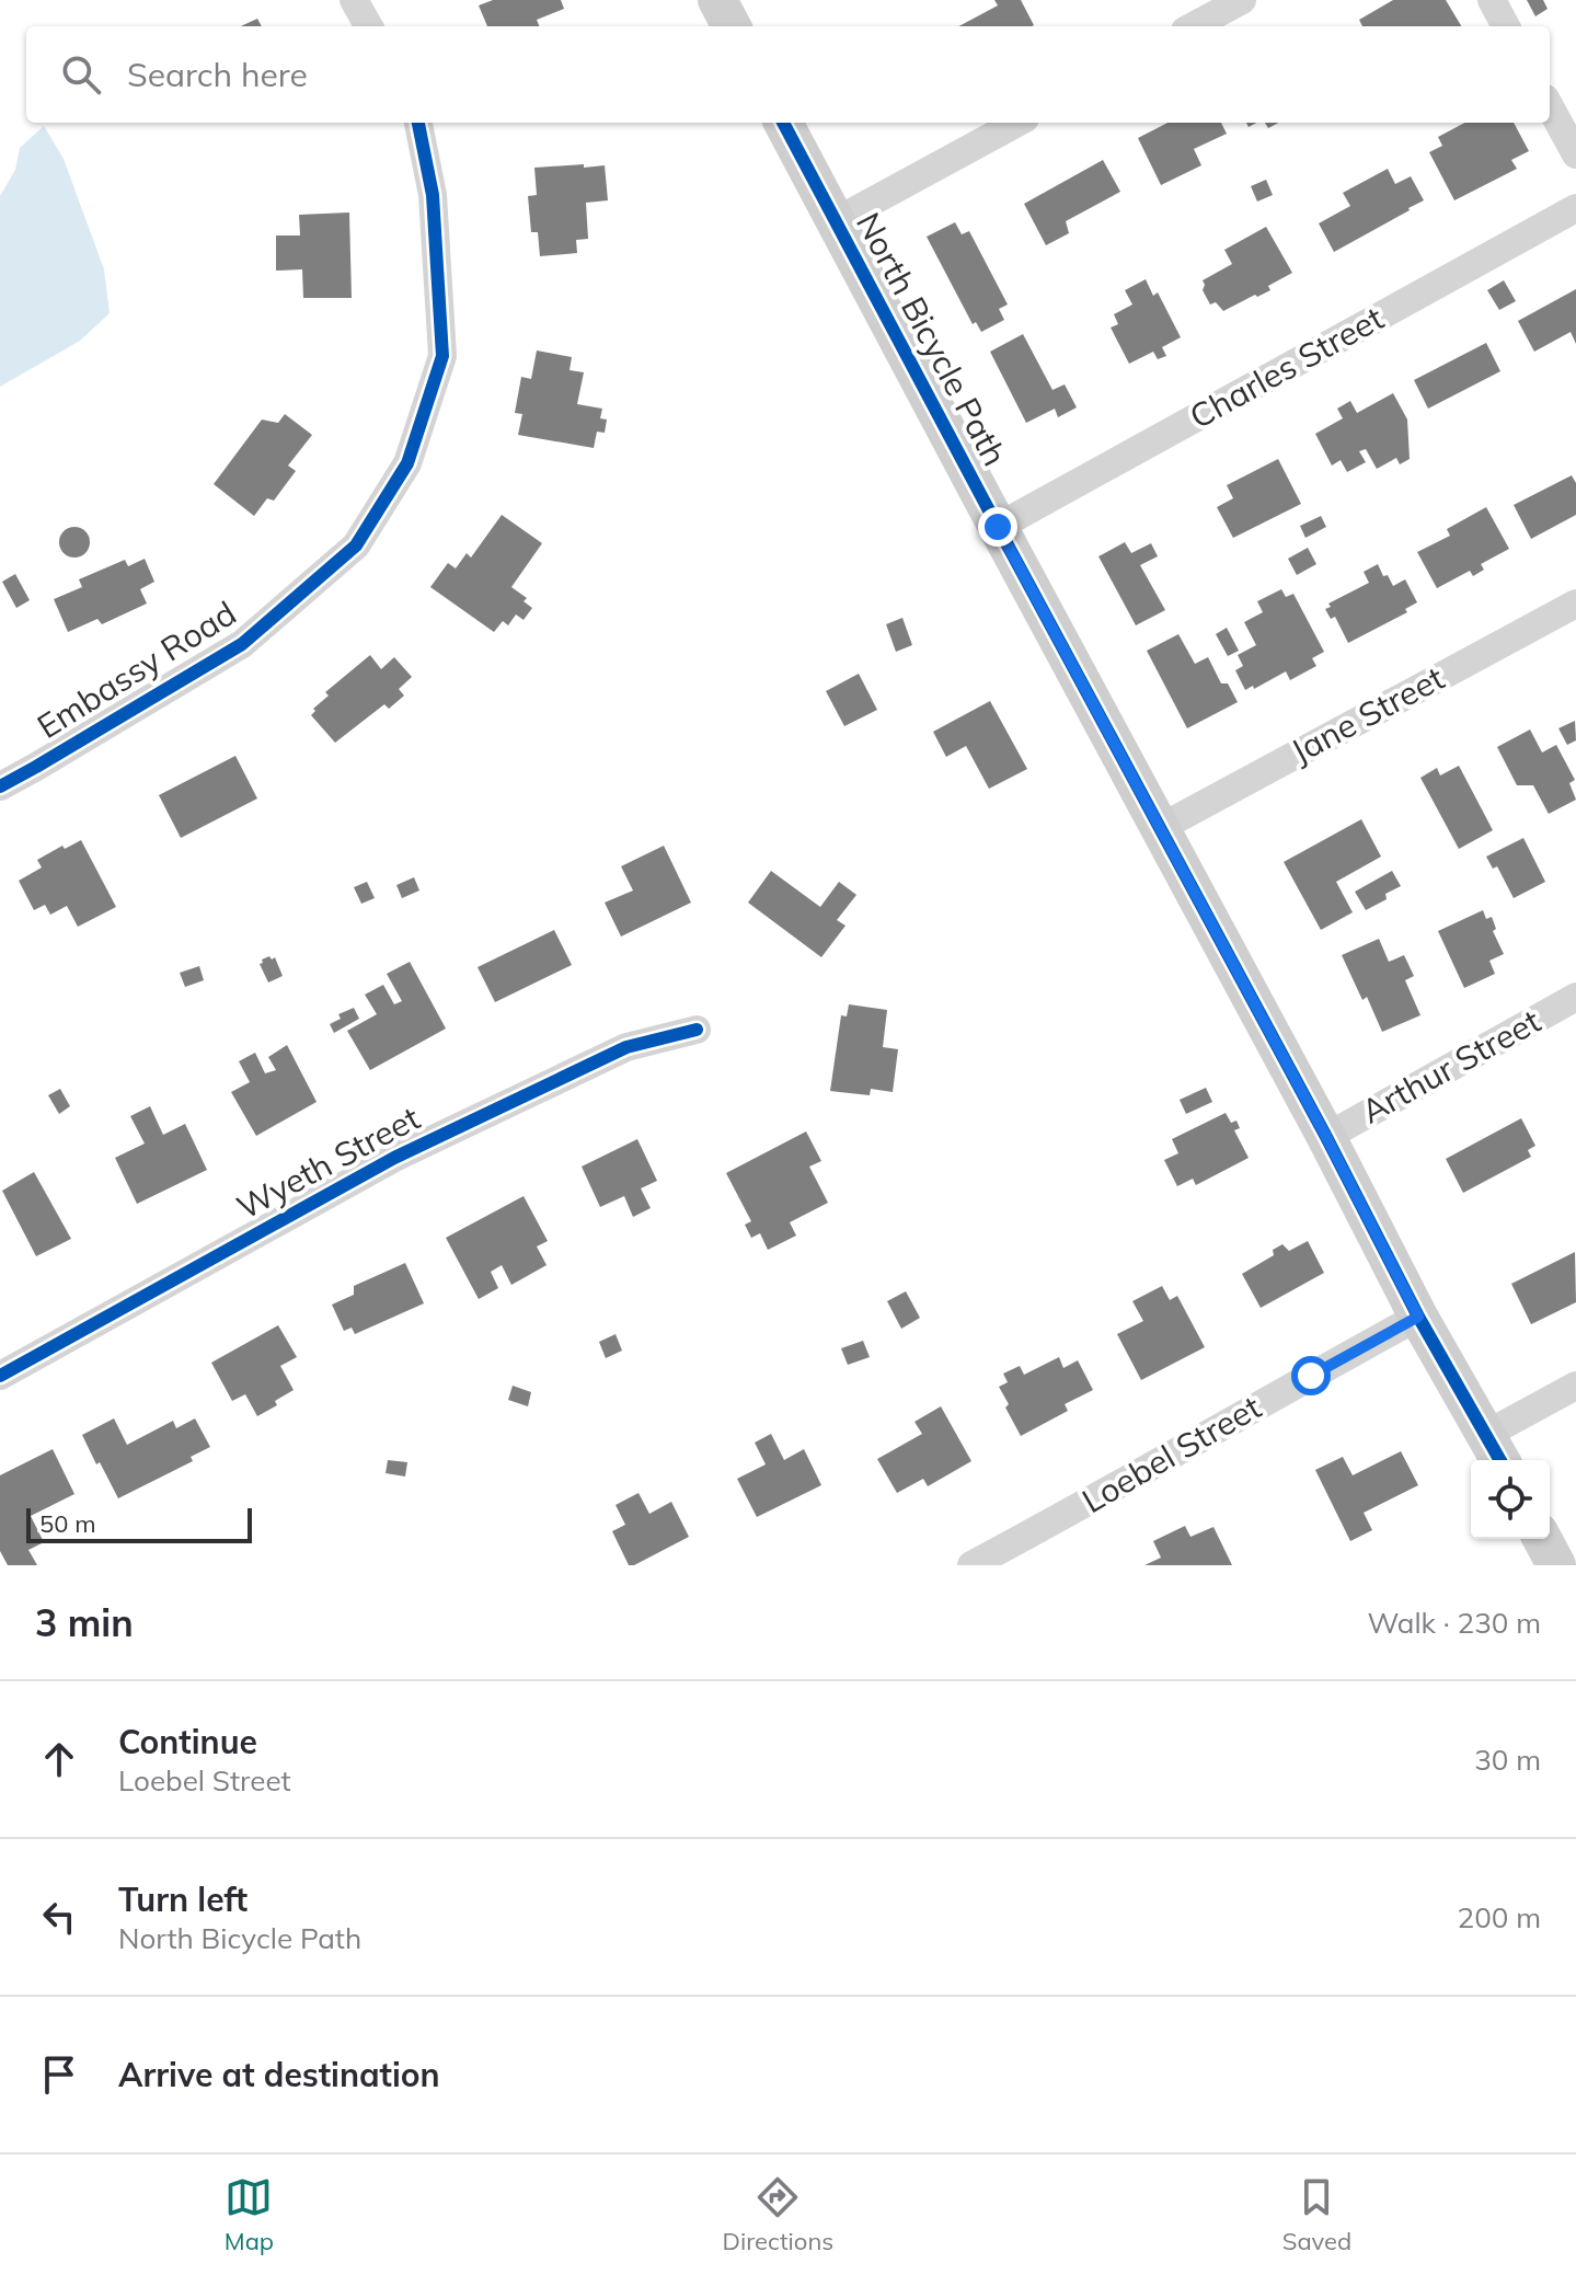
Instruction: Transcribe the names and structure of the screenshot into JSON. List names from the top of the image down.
{
  "streets": {
    "street": [
      "North Bicycle Path",
      "Charles Street",
      "Embassy Road",
      "Jane Street",
      "Arthur Street",
      "Wyeth Street",
      "Loebel Street"
    ]
  },
  "crossings": [
    ["North Bicycle Path", "Charles Street"],
    ["North Bicycle Path", "Jane Street"],
    ["North Bicycle Path", "Arthur Street"],
    ["North Bicycle Path", "Loebel Street"]
  ],
  "scale_bar": "50 m",
  "page": {
    "search": "Search here",
    "scale": "50 m",
    "heading": ["3 min", "Walk · 230 m"],
    "list": [
      ["Continue", "Loebel Street", "30 m"],
      ["Turn left", "North Bicycle Path", "200 m"],
      "Arrive at destination"
    ],
    "nav": ["Map", "Directions", "Saved"]
  }
}
